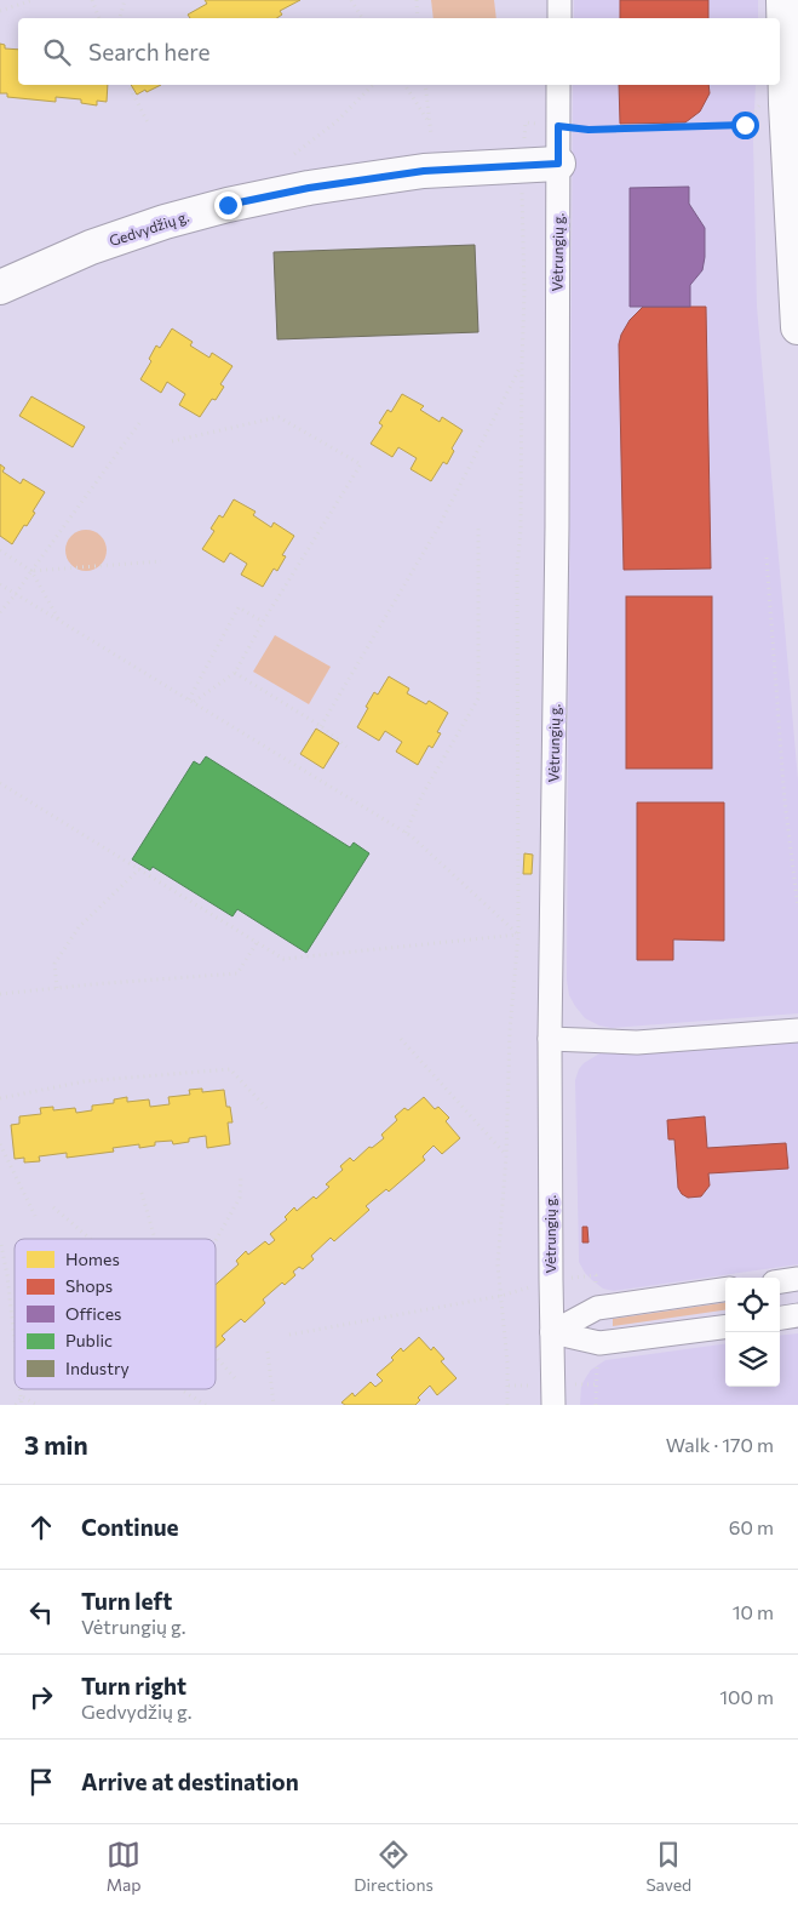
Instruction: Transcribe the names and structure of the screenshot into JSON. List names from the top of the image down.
{
  "streets": {
    "main road": ["Gedvydžių g."],
    "street": ["Vėtrungių g."]
  },
  "crossings": [
    ["Gedvydžių g.", "Vėtrungių g."]
  ],
  "legend": [
    "Homes",
    "Shops",
    "Offices",
    "Public",
    "Industry"
  ],
  "page": {
    "search": "Search here",
    "heading": ["3 min", "Walk · 170 m"],
    "list": [
      ["Continue", "60 m"],
      ["Turn left", "Vėtrungių g.", "10 m"],
      ["Turn right", "Gedvydžių g.", "100 m"],
      "Arrive at destination"
    ],
    "nav": ["Map", "Directions", "Saved"]
  }
}
